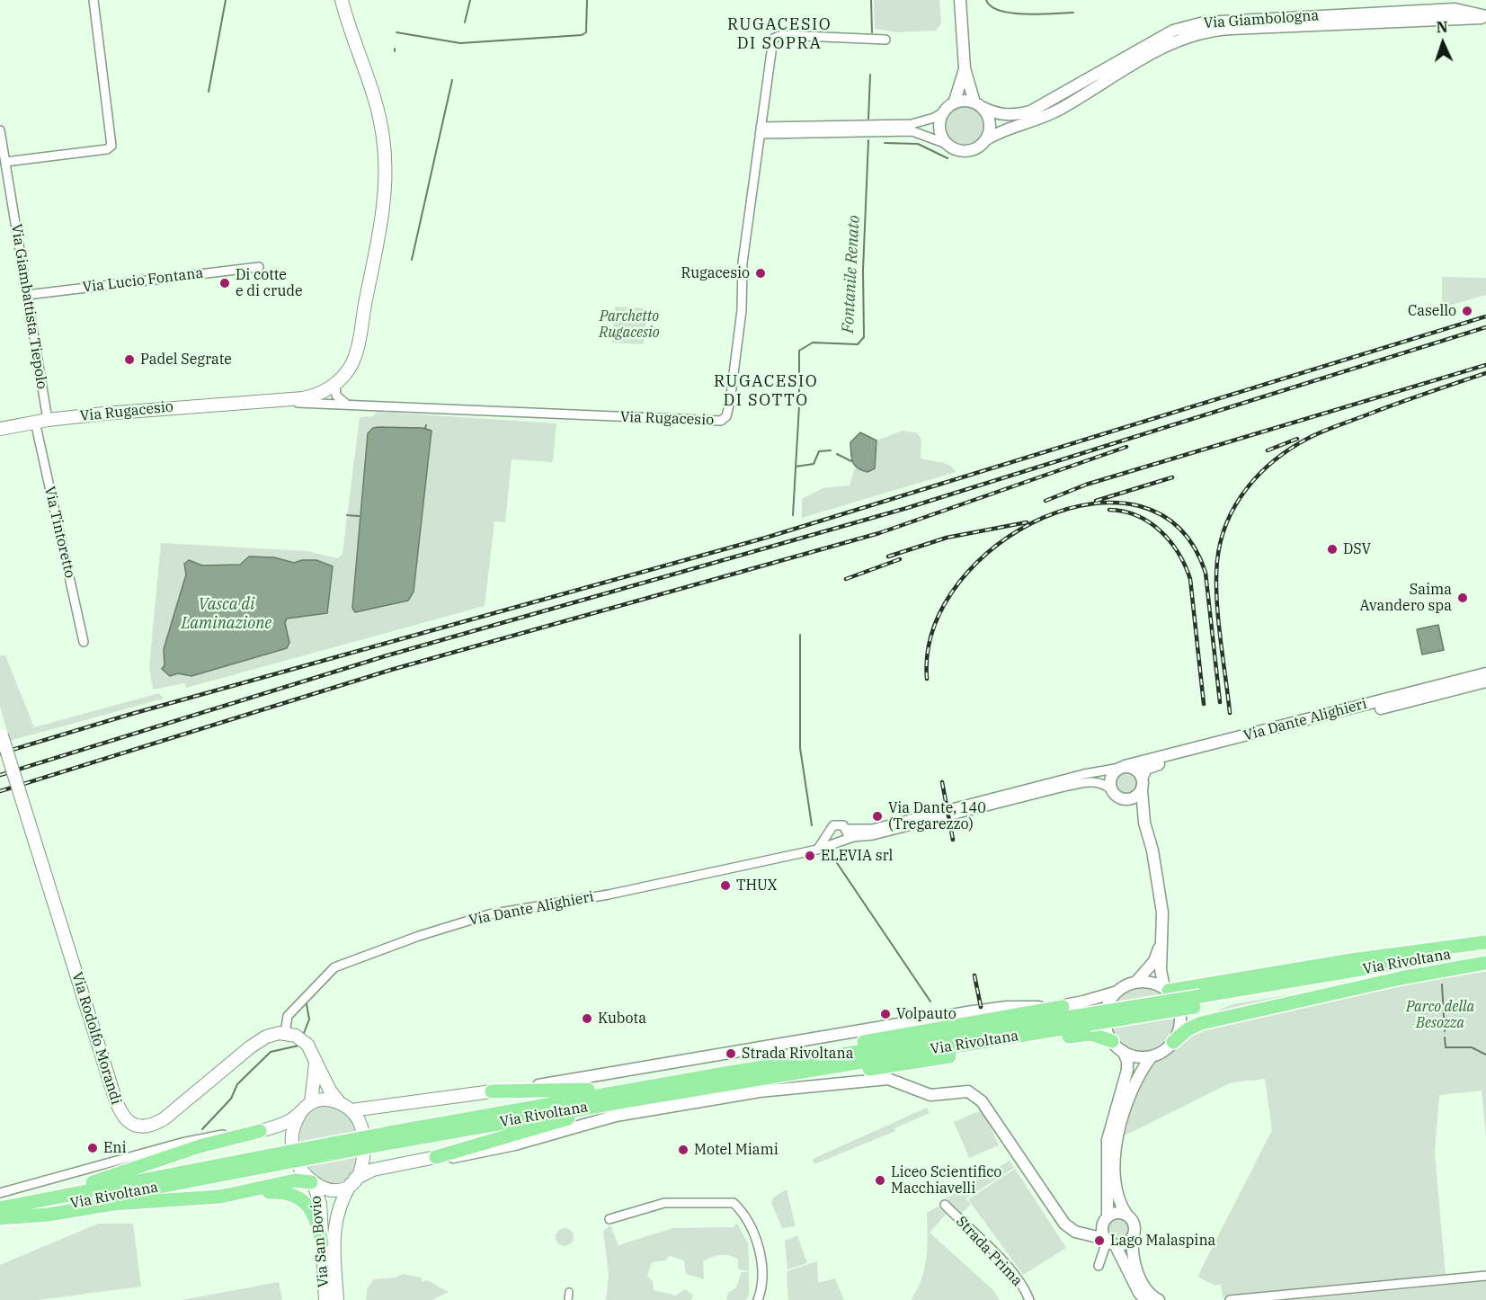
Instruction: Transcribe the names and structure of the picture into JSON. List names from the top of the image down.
{
  "streets": {
    "highway": ["Via Rivoltana"],
    "main road": ["Via Rugacesio", "Via Rodolfo Morandi", "Via San Bovio"],
    "street": [
      "Via Giambologna",
      "Via Lucio Fontana",
      "Via Giambattista Tiepolo",
      "Via Tintoretto",
      "Via Dante Alighieri",
      "Strada Prima"
    ]
  },
  "crossings": [
    ["Via Lucio Fontana", "Via Giambattista Tiepolo"],
    ["Via Giambattista Tiepolo", "Via Rugacesio"],
    ["Via Giambattista Tiepolo", "Via Tintoretto"],
    ["Via Rugacesio", "Via Tintoretto"],
    ["Via Dante Alighieri", "Via Rodolfo Morandi"]
  ],
  "districts": ["RUGACESIO DI SOPRA", "RUGACESIO DI SOTTO"],
  "water": ["Fontanile Renato", "Vasca di Laminazione"],
  "parks": ["Parchetto Rugacesio", "Parco della Besozza"],
  "places": [
    "Rugacesio",
    "Di cotte e di crude",
    "Casello",
    "Padel Segrate",
    "DSV",
    "Saima Avandero spa",
    "Via Dante, 140 (Tregarezzo)",
    "ELEVIA srl",
    "THUX",
    "Volpauto",
    "Kubota",
    "Strada Rivoltana",
    "Eni",
    "Motel Miami",
    "Liceo Scientifico Macchiavelli",
    "Lago Malaspina"
  ],
  "north": "top"
}
